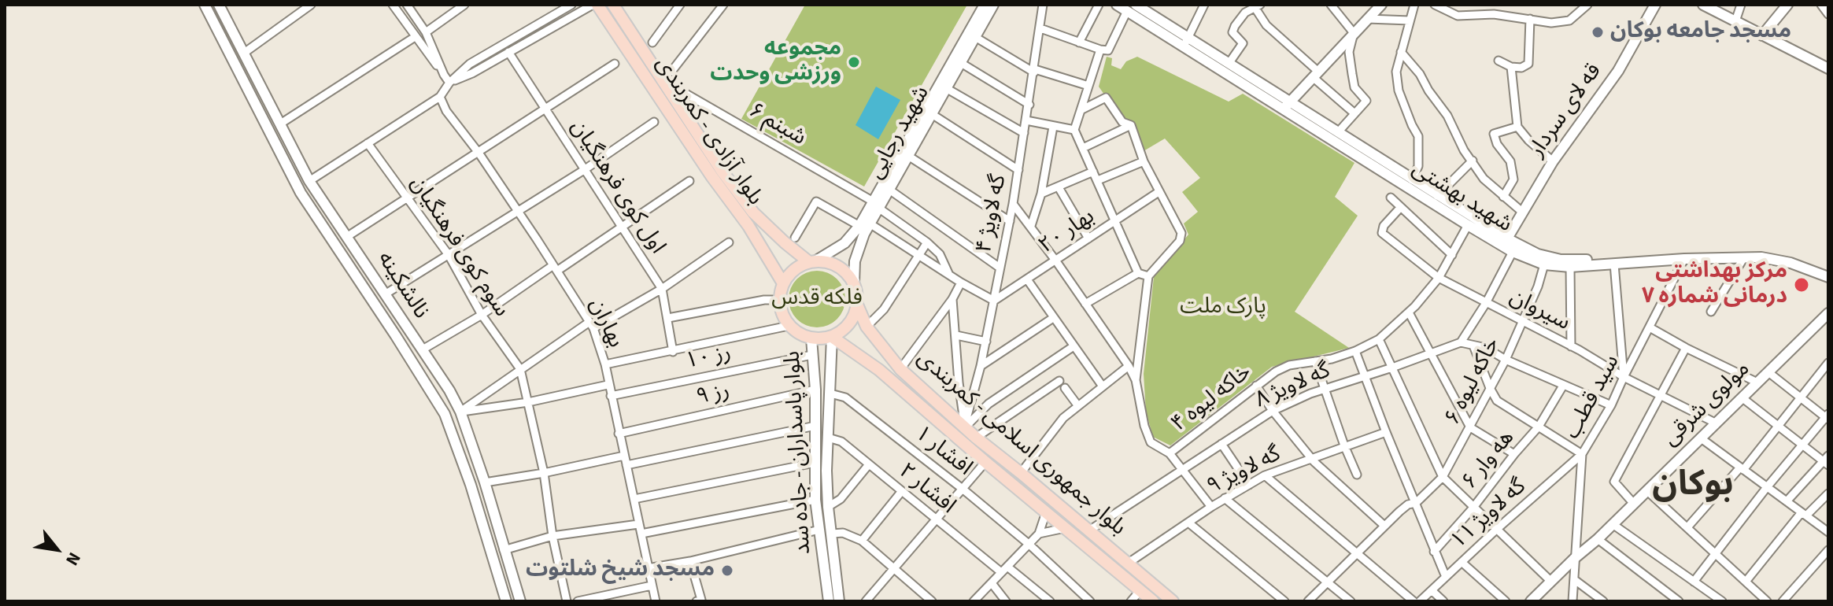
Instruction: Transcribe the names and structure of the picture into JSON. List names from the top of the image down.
{
  "streets": {
    "main road": [
      "قه لای سردار",
      "بلوار آزادی - کمربندی",
      "شهید رجایی",
      "شهید بهشتی",
      "نالشکینه",
      "مولوی شرقی",
      "بلوار جمهوری اسلامی - کمربندی",
      "بلوار پاسداران - جاده سد"
    ],
    "street": [
      "شبنم ۶",
      "اول کوی فرهنگیان",
      "گه لاویژ ۴",
      "بهار ۲۰",
      "سوم کوی فرهنگیان",
      "سیروان",
      "بهاران",
      "رز ۱۰",
      "خاکه لیوه ۶",
      "گه لاویژ ۸",
      "رز ۹",
      "سید قطب",
      "خاکه لیوه ۴",
      "افشار ۱",
      "هه وار ۶",
      "گه لاویژ ۹",
      "افشار ۲",
      "گه لاویژ ۱۱"
    ]
  },
  "crossings": [
    ["قه لای سردار", "شهید بهشتی"],
    ["شبنم ۶", "بلوار آزادی - کمربندی"],
    ["شبنم ۶", "شهید رجایی"],
    ["بلوار آزادی - کمربندی", "شهید رجایی"],
    ["بلوار آزادی - کمربندی", "بلوار جمهوری اسلامی - کمربندی"],
    ["بلوار آزادی - کمربندی", "بلوار پاسداران - جاده سد"],
    ["شهید رجایی", "بلوار جمهوری اسلامی - کمربندی"],
    ["شهید رجایی", "بلوار پاسداران - جاده سد"],
    ["شهید بهشتی", "خاکه لیوه ۶"],
    ["شهید بهشتی", "سید قطب"],
    ["شهید بهشتی", "خاکه لیوه ۴"],
    ["گه لاویژ ۴", "بهار ۲۰"],
    ["گه لاویژ ۴", "بلوار جمهوری اسلامی - کمربندی"],
    ["سیروان", "خاکه لیوه ۶"],
    ["سیروان", "سید قطب"],
    ["سیروان", "خاکه لیوه ۴"],
    ["سیروان", "مولوی شرقی"],
    ["بهاران", "رز ۱۰"],
    ["بهاران", "رز ۹"],
    ["رز ۱۰", "بلوار پاسداران - جاده سد"],
    ["گه لاویژ ۸", "بلوار جمهوری اسلامی - کمربندی"],
    ["رز ۹", "بلوار پاسداران - جاده سد"],
    ["سید قطب", "مولوی شرقی"],
    ["سید قطب", "گه لاویژ ۱۱"],
    ["بلوار جمهوری اسلامی - کمربندی", "بلوار پاسداران - جاده سد"],
    ["بلوار جمهوری اسلامی - کمربندی", "گه لاویژ ۹"],
    ["افشار ۱", "بلوار پاسداران - جاده سد"],
    ["بلوار پاسداران - جاده سد", "افشار ۲"]
  ],
  "districts": ["بوکان"],
  "parks": ["فلکه قدس", "پارک ملت"],
  "places": [
    "مسجد جامعه بوکان",
    "مجموعه ورزشی وحدت",
    "مرکز بهداشتی درمانی شماره ۷",
    "مسجد شیخ شلتوت"
  ],
  "north": "bottom right"
}
